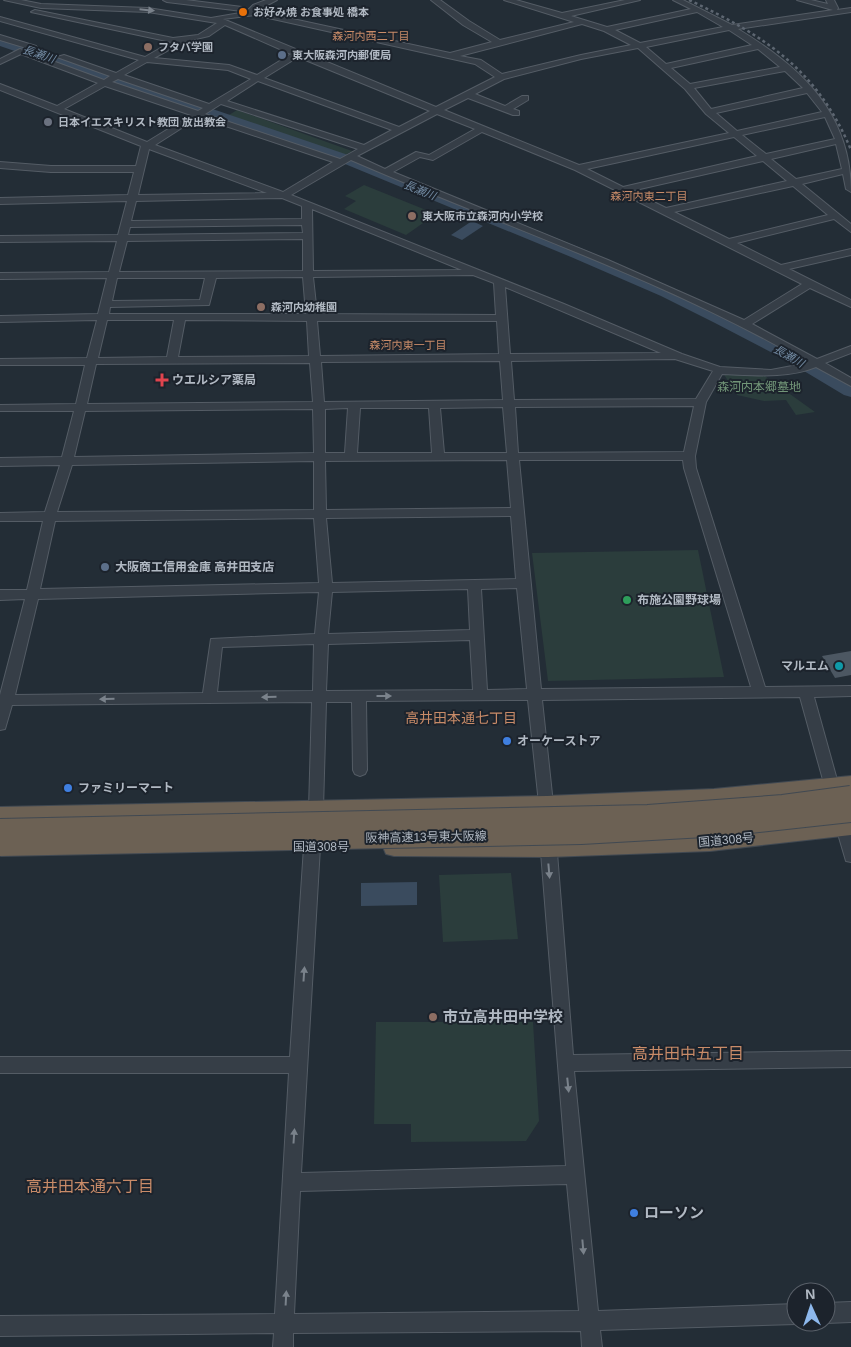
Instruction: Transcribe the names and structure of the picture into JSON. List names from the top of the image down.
{
  "streets": {
    "highway": ["阪神高速13号東大阪線", "国道308号"]
  },
  "crossings": [
    ["阪神高速13号東大阪線", "国道308号"]
  ],
  "districts": [
    "森河内西二丁目",
    "森河内東二丁目",
    "森河内東一丁目",
    "高井田本通七丁目",
    "高井田中五丁目",
    "高井田本通六丁目"
  ],
  "water": ["長瀬川"],
  "parks": ["森河内本郷墓地"],
  "places": {
    "other": [
      "お好み焼 お食事処 橋本",
      "フタバ学園",
      "東大阪森河内郵便局",
      "日本イエスキリスト教団 放出教会",
      "東大阪市立森河内小学校",
      "森河内幼稚園",
      "大阪商工信用金庫 高井田支店",
      "布施公園野球場",
      "マルエム",
      "オーケーストア",
      "ファミリーマート",
      "市立高井田中学校",
      "ローソン"
    ],
    "health": ["ウエルシア薬局"]
  },
  "north": "top"
}
